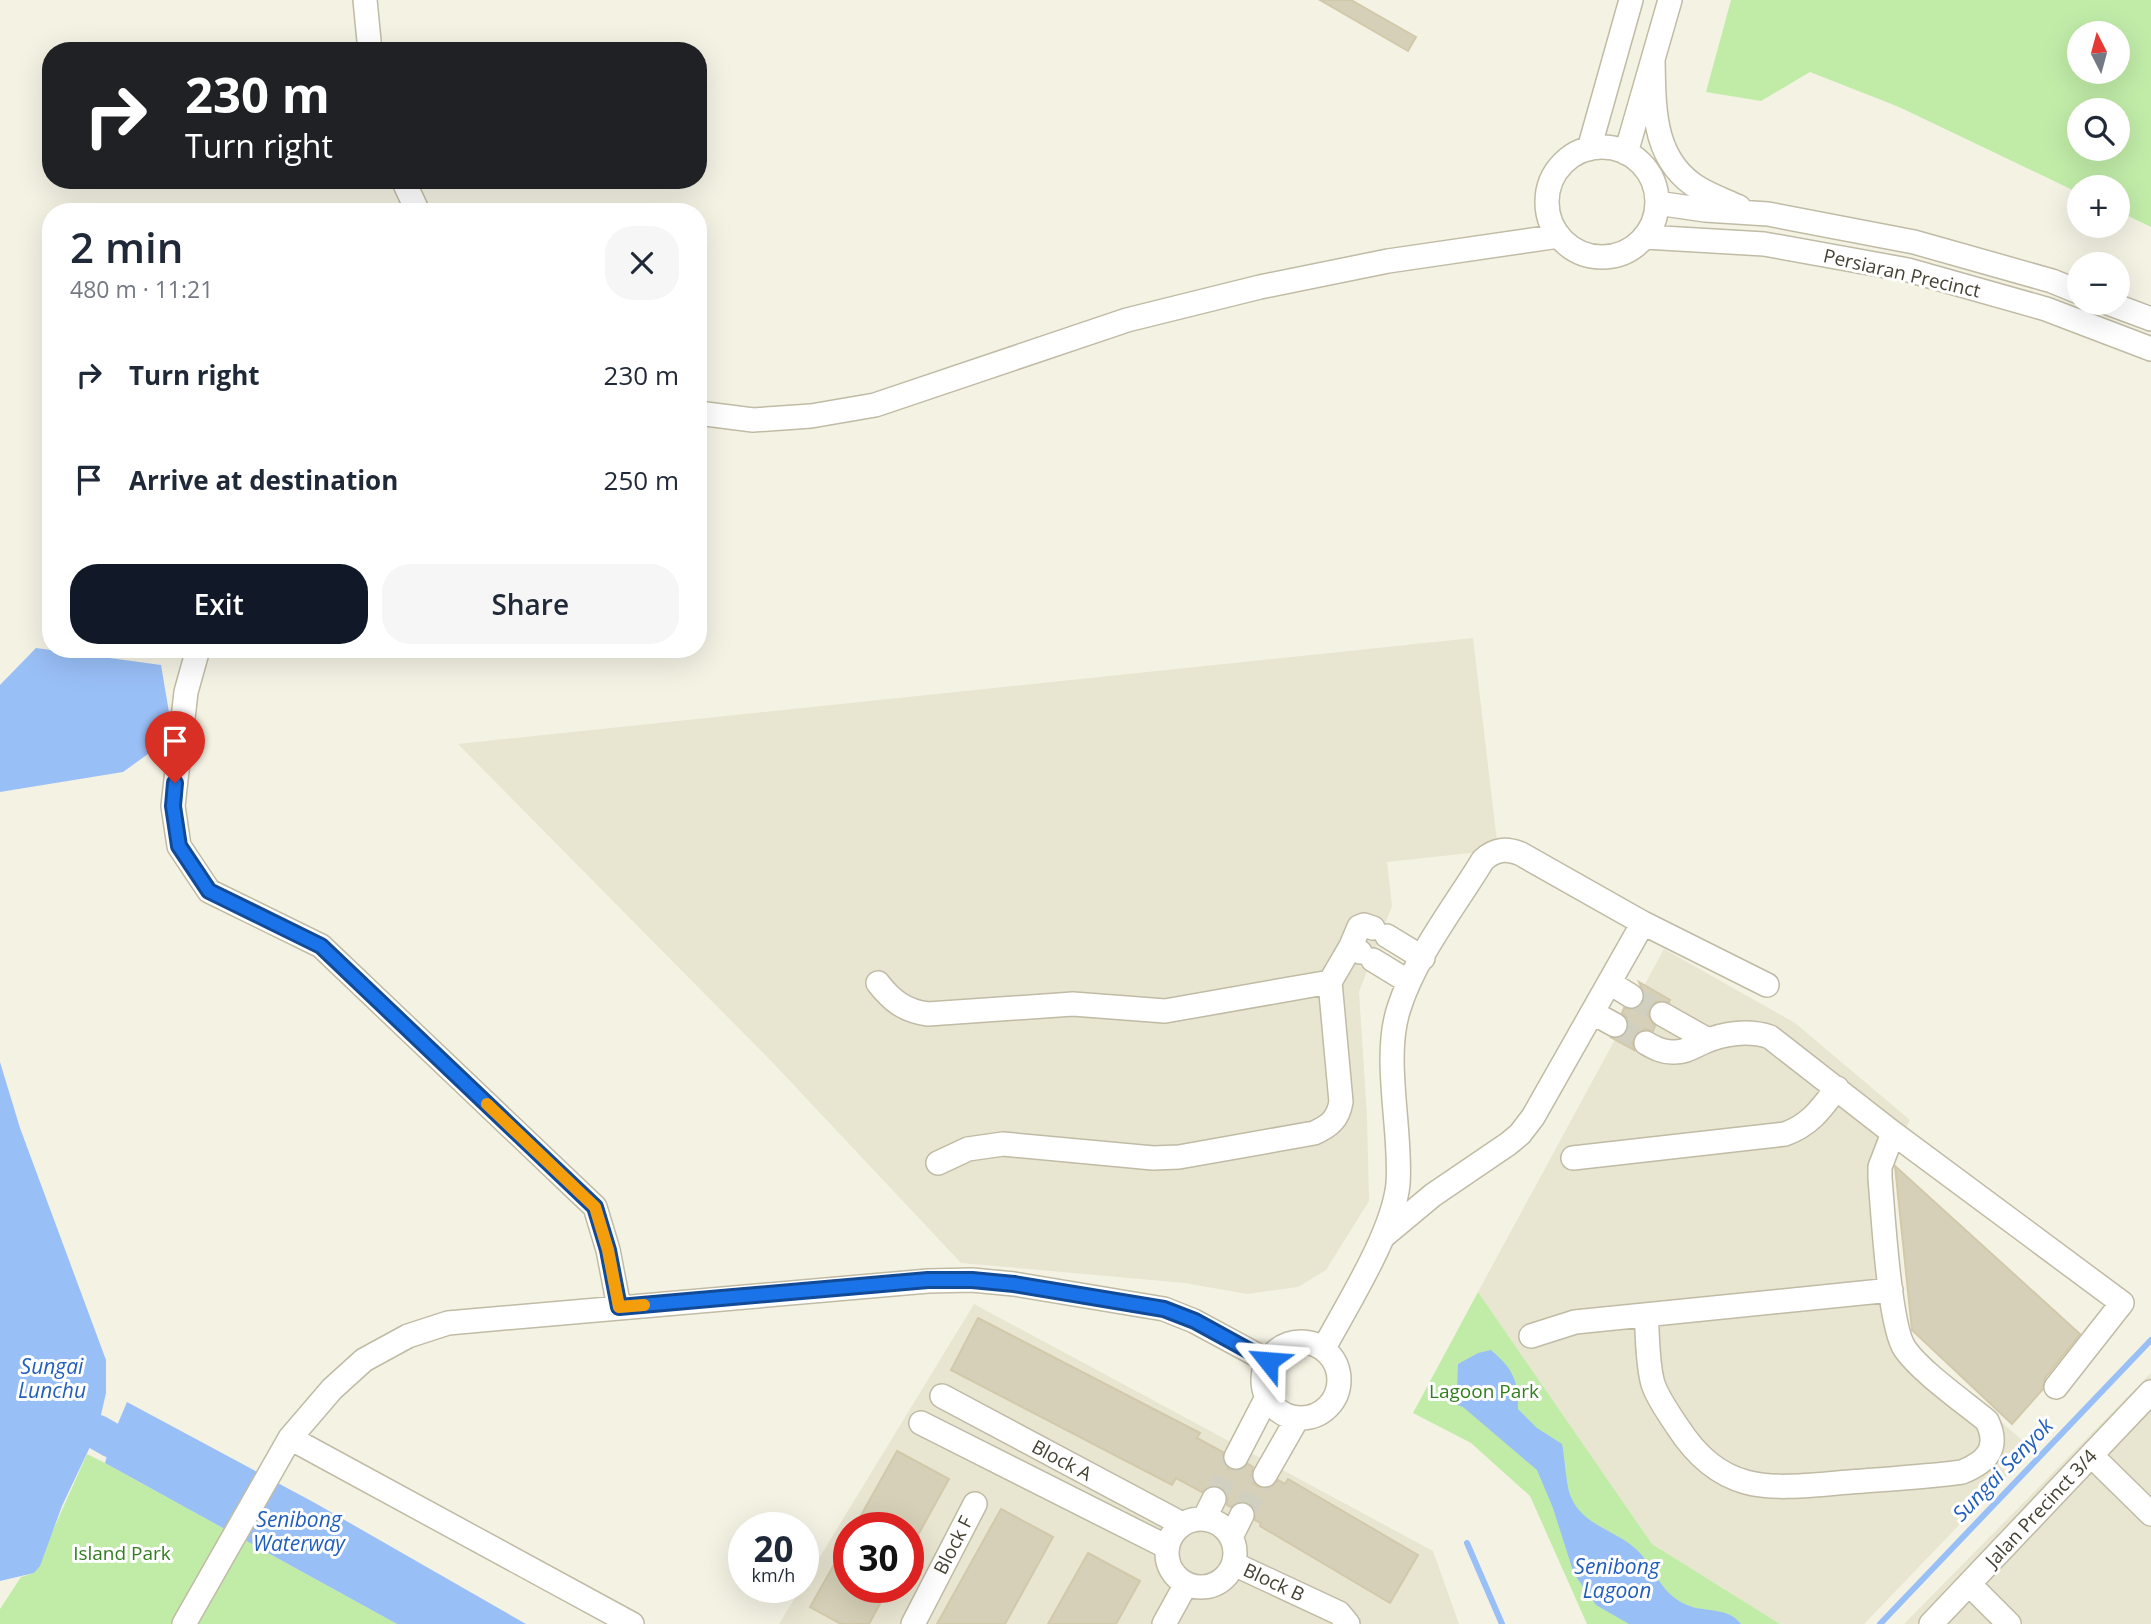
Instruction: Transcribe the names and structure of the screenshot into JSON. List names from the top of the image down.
{
  "streets": {
    "street": [
      "Persiaran Precinct",
      "Block A",
      "Jalan Precinct 3/4",
      "Block F",
      "Block B"
    ]
  },
  "crossings": [
    ["Block A", "Block B"]
  ],
  "water": [
    "Sungai Lunchu",
    "Sungai Senyok",
    "Senibong Waterway",
    "Senibong Lagoon"
  ],
  "parks": ["Lagoon Park", "Island Park"],
  "north": "top",
  "page": {
    "map_buttons": ["+", "−"],
    "turn": ["230 m", "Turn right"],
    "heading": ["2 min", "480 m · 11:21"],
    "list": [
      {
        "name": "Turn right",
        "value": "230 m"
      },
      {
        "name": "Arrive at destination",
        "value": "250 m"
      }
    ],
    "buttons": ["Exit", "Share"],
    "speed": "20 km/h",
    "limit": "30"
  }
}
